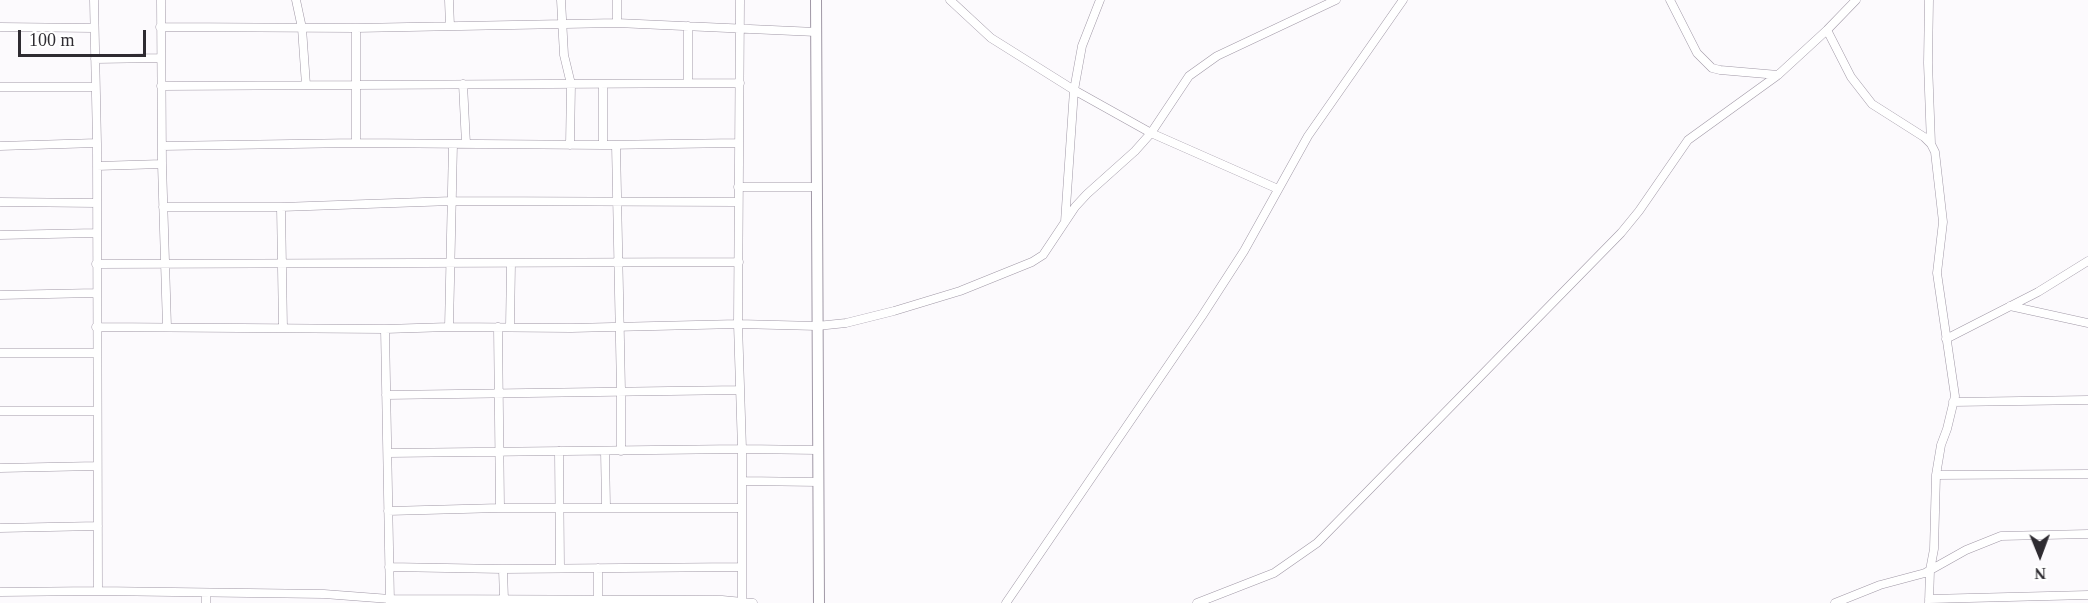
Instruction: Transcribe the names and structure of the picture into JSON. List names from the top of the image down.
{
  "scale_bar": "100 m",
  "north": "bottom"
}
